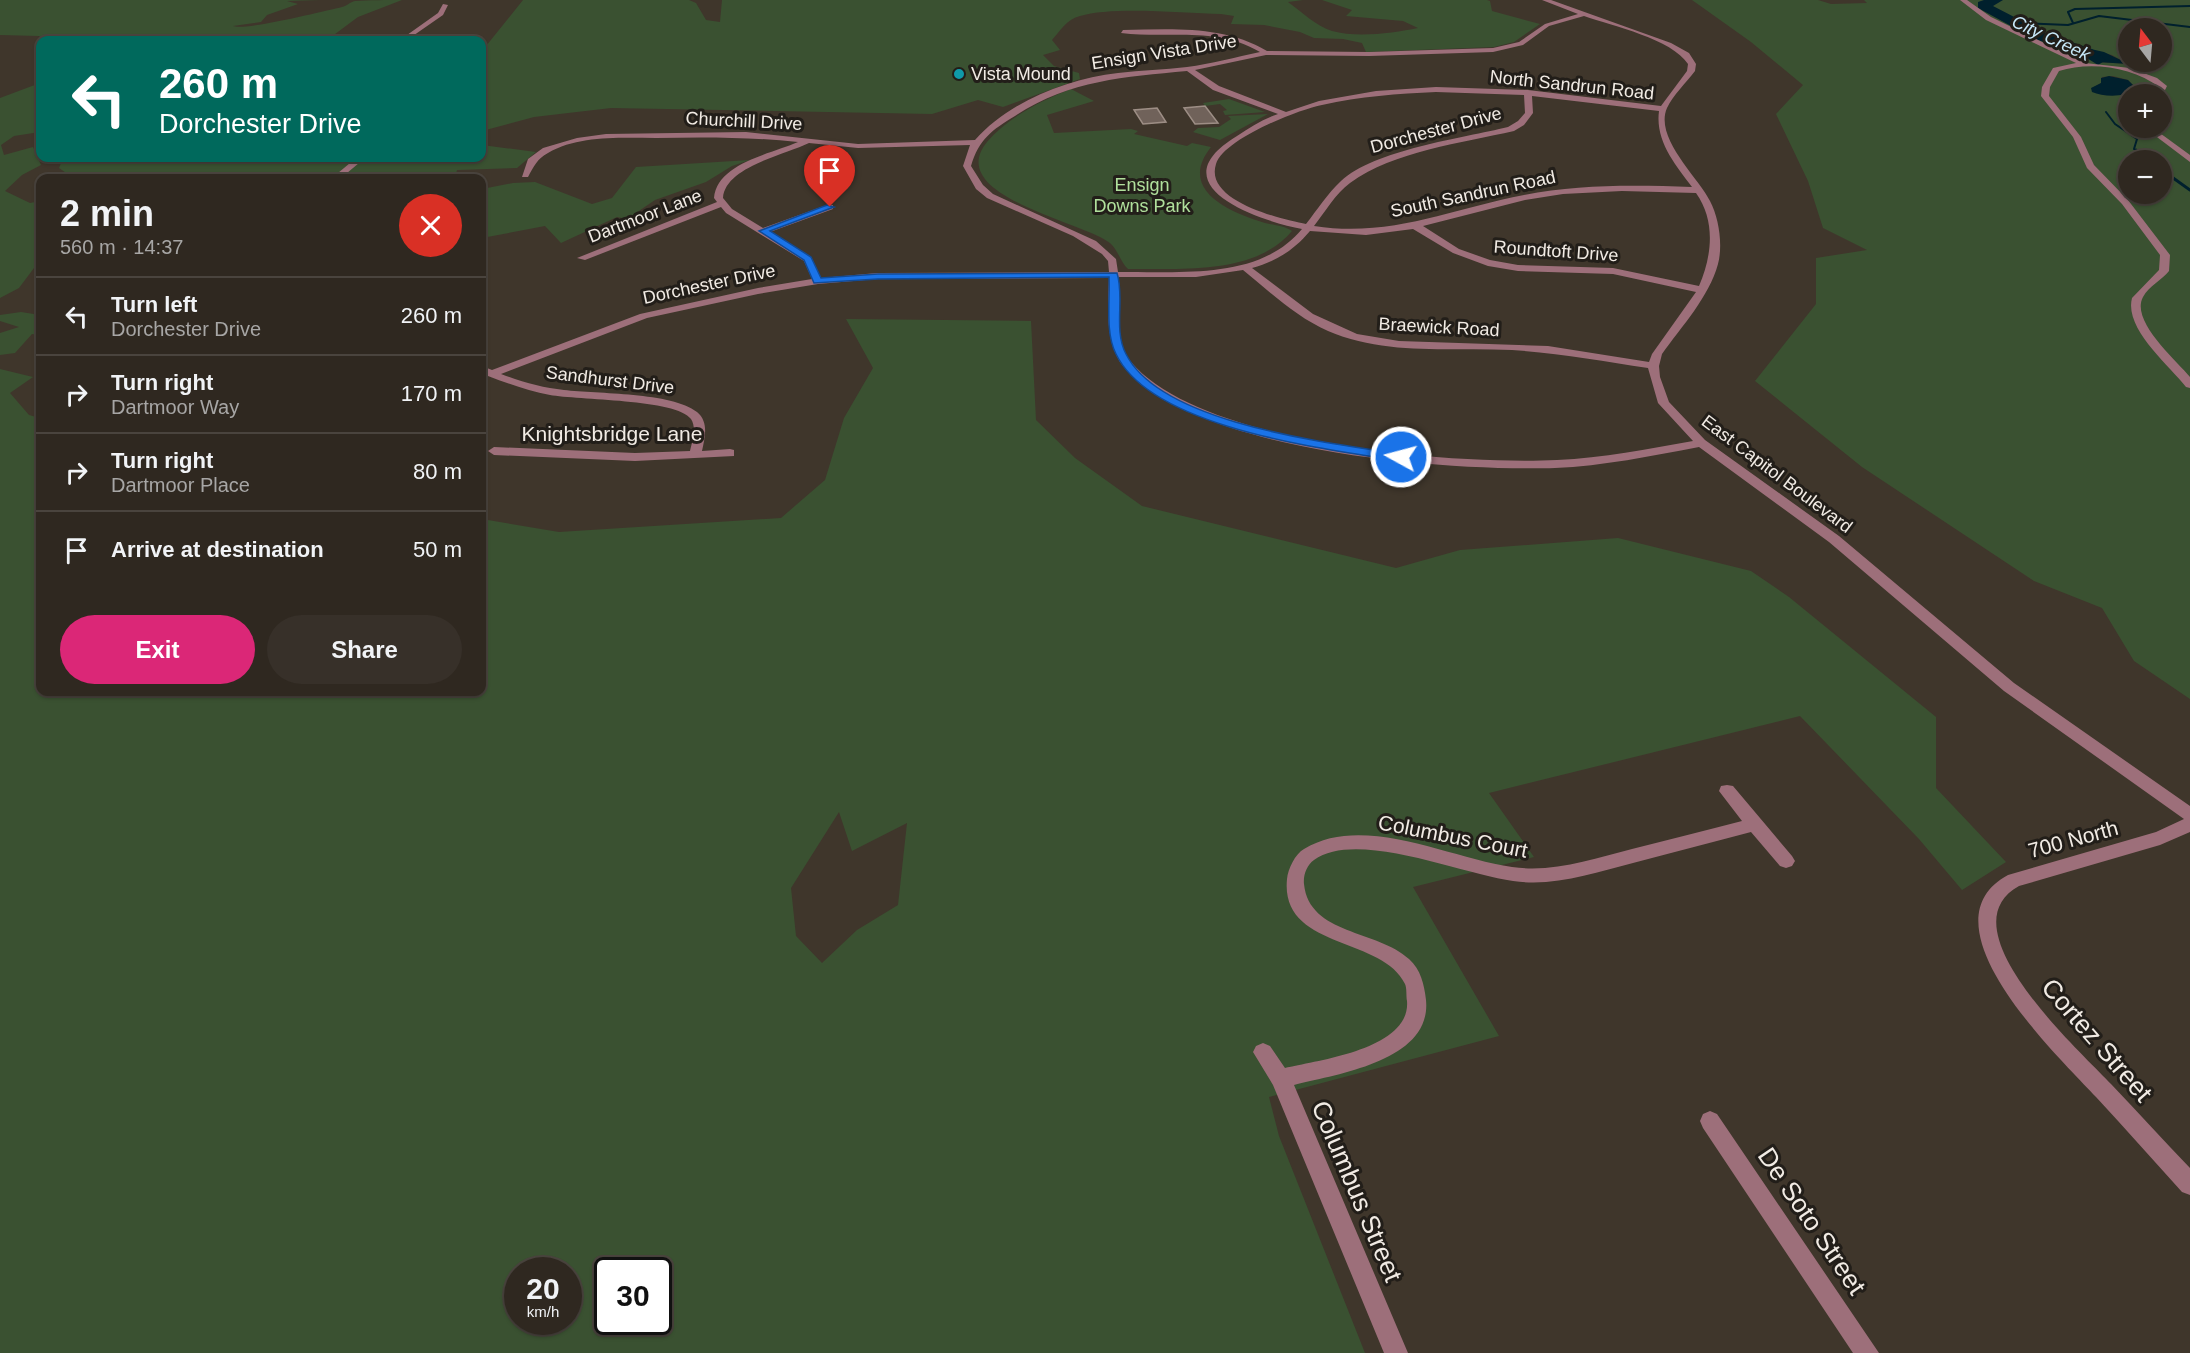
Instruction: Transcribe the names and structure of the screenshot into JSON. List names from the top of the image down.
{
  "streets": {
    "street": [
      "Ensign Vista Drive",
      "North Sandrun Road",
      "Churchill Drive",
      "Dorchester Drive",
      "South Sandrun Road",
      "Dartmoor Lane",
      "Roundtoft Drive",
      "Braewick Road",
      "Sandhurst Drive",
      "Knightsbridge Lane",
      "East Capitol Boulevard",
      "Columbus Court",
      "700 North",
      "Cortez Street",
      "Columbus Street",
      "De Soto Street"
    ]
  },
  "crossings": [
    ["Ensign Vista Drive", "Churchill Drive"],
    ["North Sandrun Road", "Dorchester Drive"],
    ["North Sandrun Road", "South Sandrun Road"],
    ["Dorchester Drive", "South Sandrun Road"],
    ["Dorchester Drive", "Braewick Road"],
    ["Dorchester Drive", "Sandhurst Drive"],
    ["South Sandrun Road", "Roundtoft Drive"],
    ["Braewick Road", "East Capitol Boulevard"],
    ["Sandhurst Drive", "Knightsbridge Lane"],
    ["Columbus Court", "Columbus Street"],
    ["700 North", "Cortez Street"]
  ],
  "water": ["City Creek"],
  "parks": ["Ensign Downs Park"],
  "places": ["Vista Mound"],
  "north": "top",
  "page": {
    "map_buttons": ["+", "−"],
    "turn": ["260 m", "Dorchester Drive"],
    "heading": ["2 min", "560 m · 14:37"],
    "list": [
      {
        "name": "Turn left",
        "note": "Dorchester Drive",
        "value": "260 m"
      },
      {
        "name": "Turn right",
        "note": "Dartmoor Way",
        "value": "170 m"
      },
      {
        "name": "Turn right",
        "note": "Dartmoor Place",
        "value": "80 m"
      },
      {
        "name": "Arrive at destination",
        "value": "50 m"
      }
    ],
    "buttons": ["Exit", "Share"],
    "speed": "20 km/h",
    "limit": "30"
  }
}
